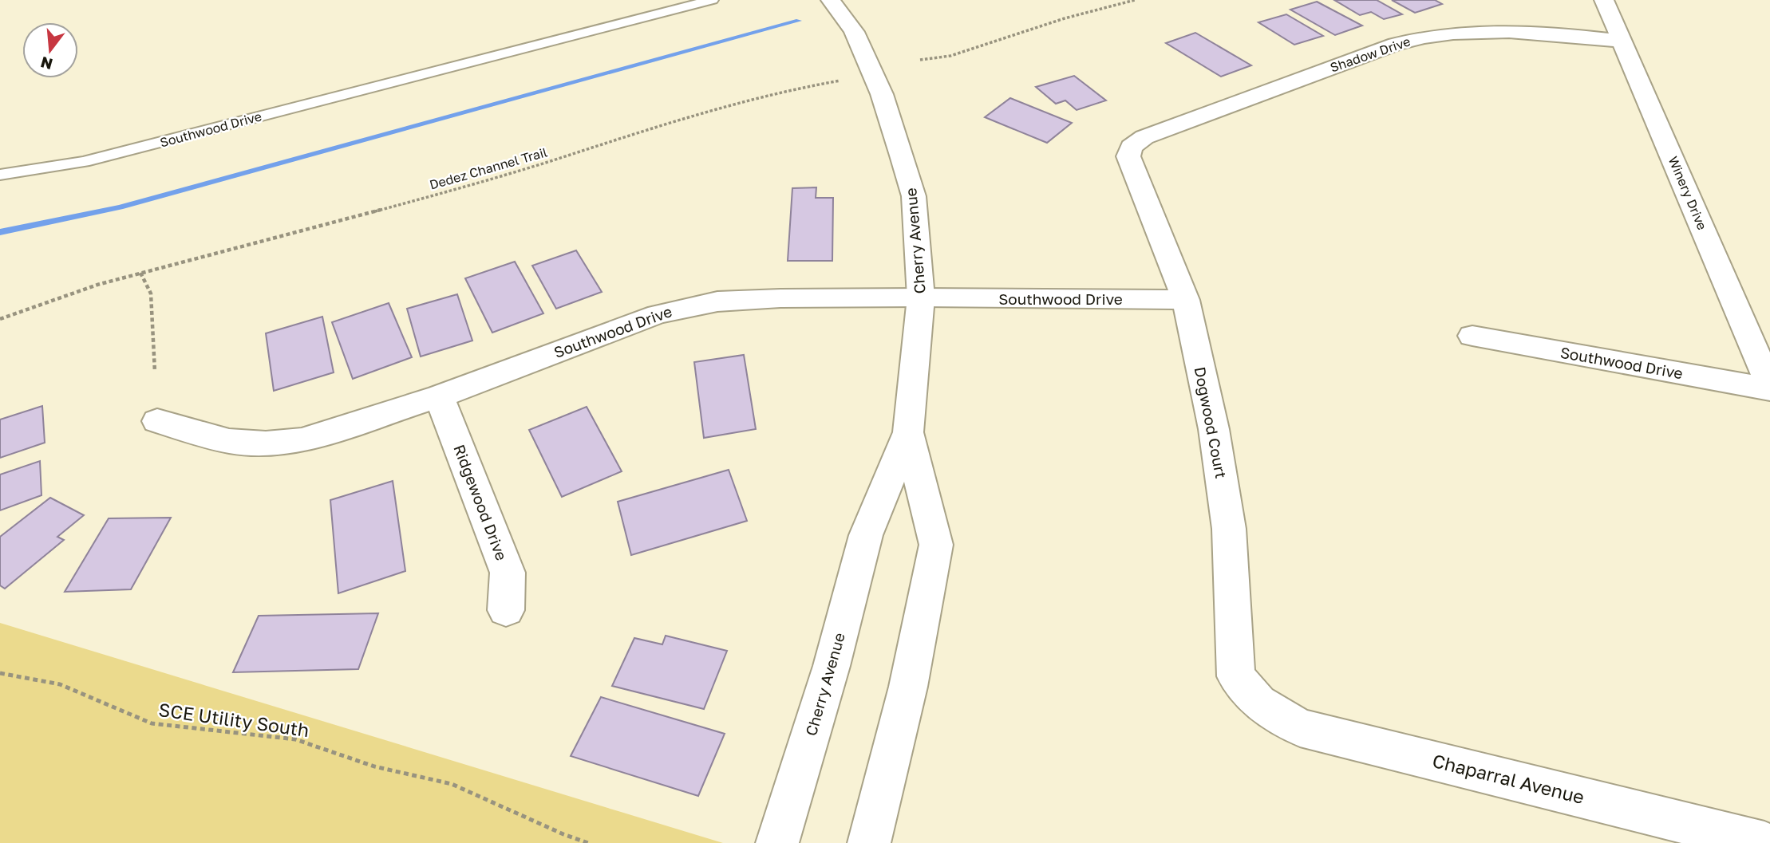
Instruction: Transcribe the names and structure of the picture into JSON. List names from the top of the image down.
{
  "streets": {
    "street": [
      "Shadow Drive",
      "Southwood Drive",
      "Winery Drive",
      "Cherry Avenue",
      "Dogwood Court",
      "Ridgewood Drive",
      "Chaparral Avenue"
    ],
    "path": ["Dedez Channel Trail", "SCE Utility South"]
  },
  "crossings": [
    ["Shadow Drive", "Winery Drive"],
    ["Shadow Drive", "Dogwood Court"],
    ["Southwood Drive", "Winery Drive"],
    ["Southwood Drive", "Cherry Avenue"],
    ["Southwood Drive", "Dogwood Court"],
    ["Southwood Drive", "Ridgewood Drive"],
    ["Dogwood Court", "Chaparral Avenue"]
  ],
  "north": "bottom"
}
